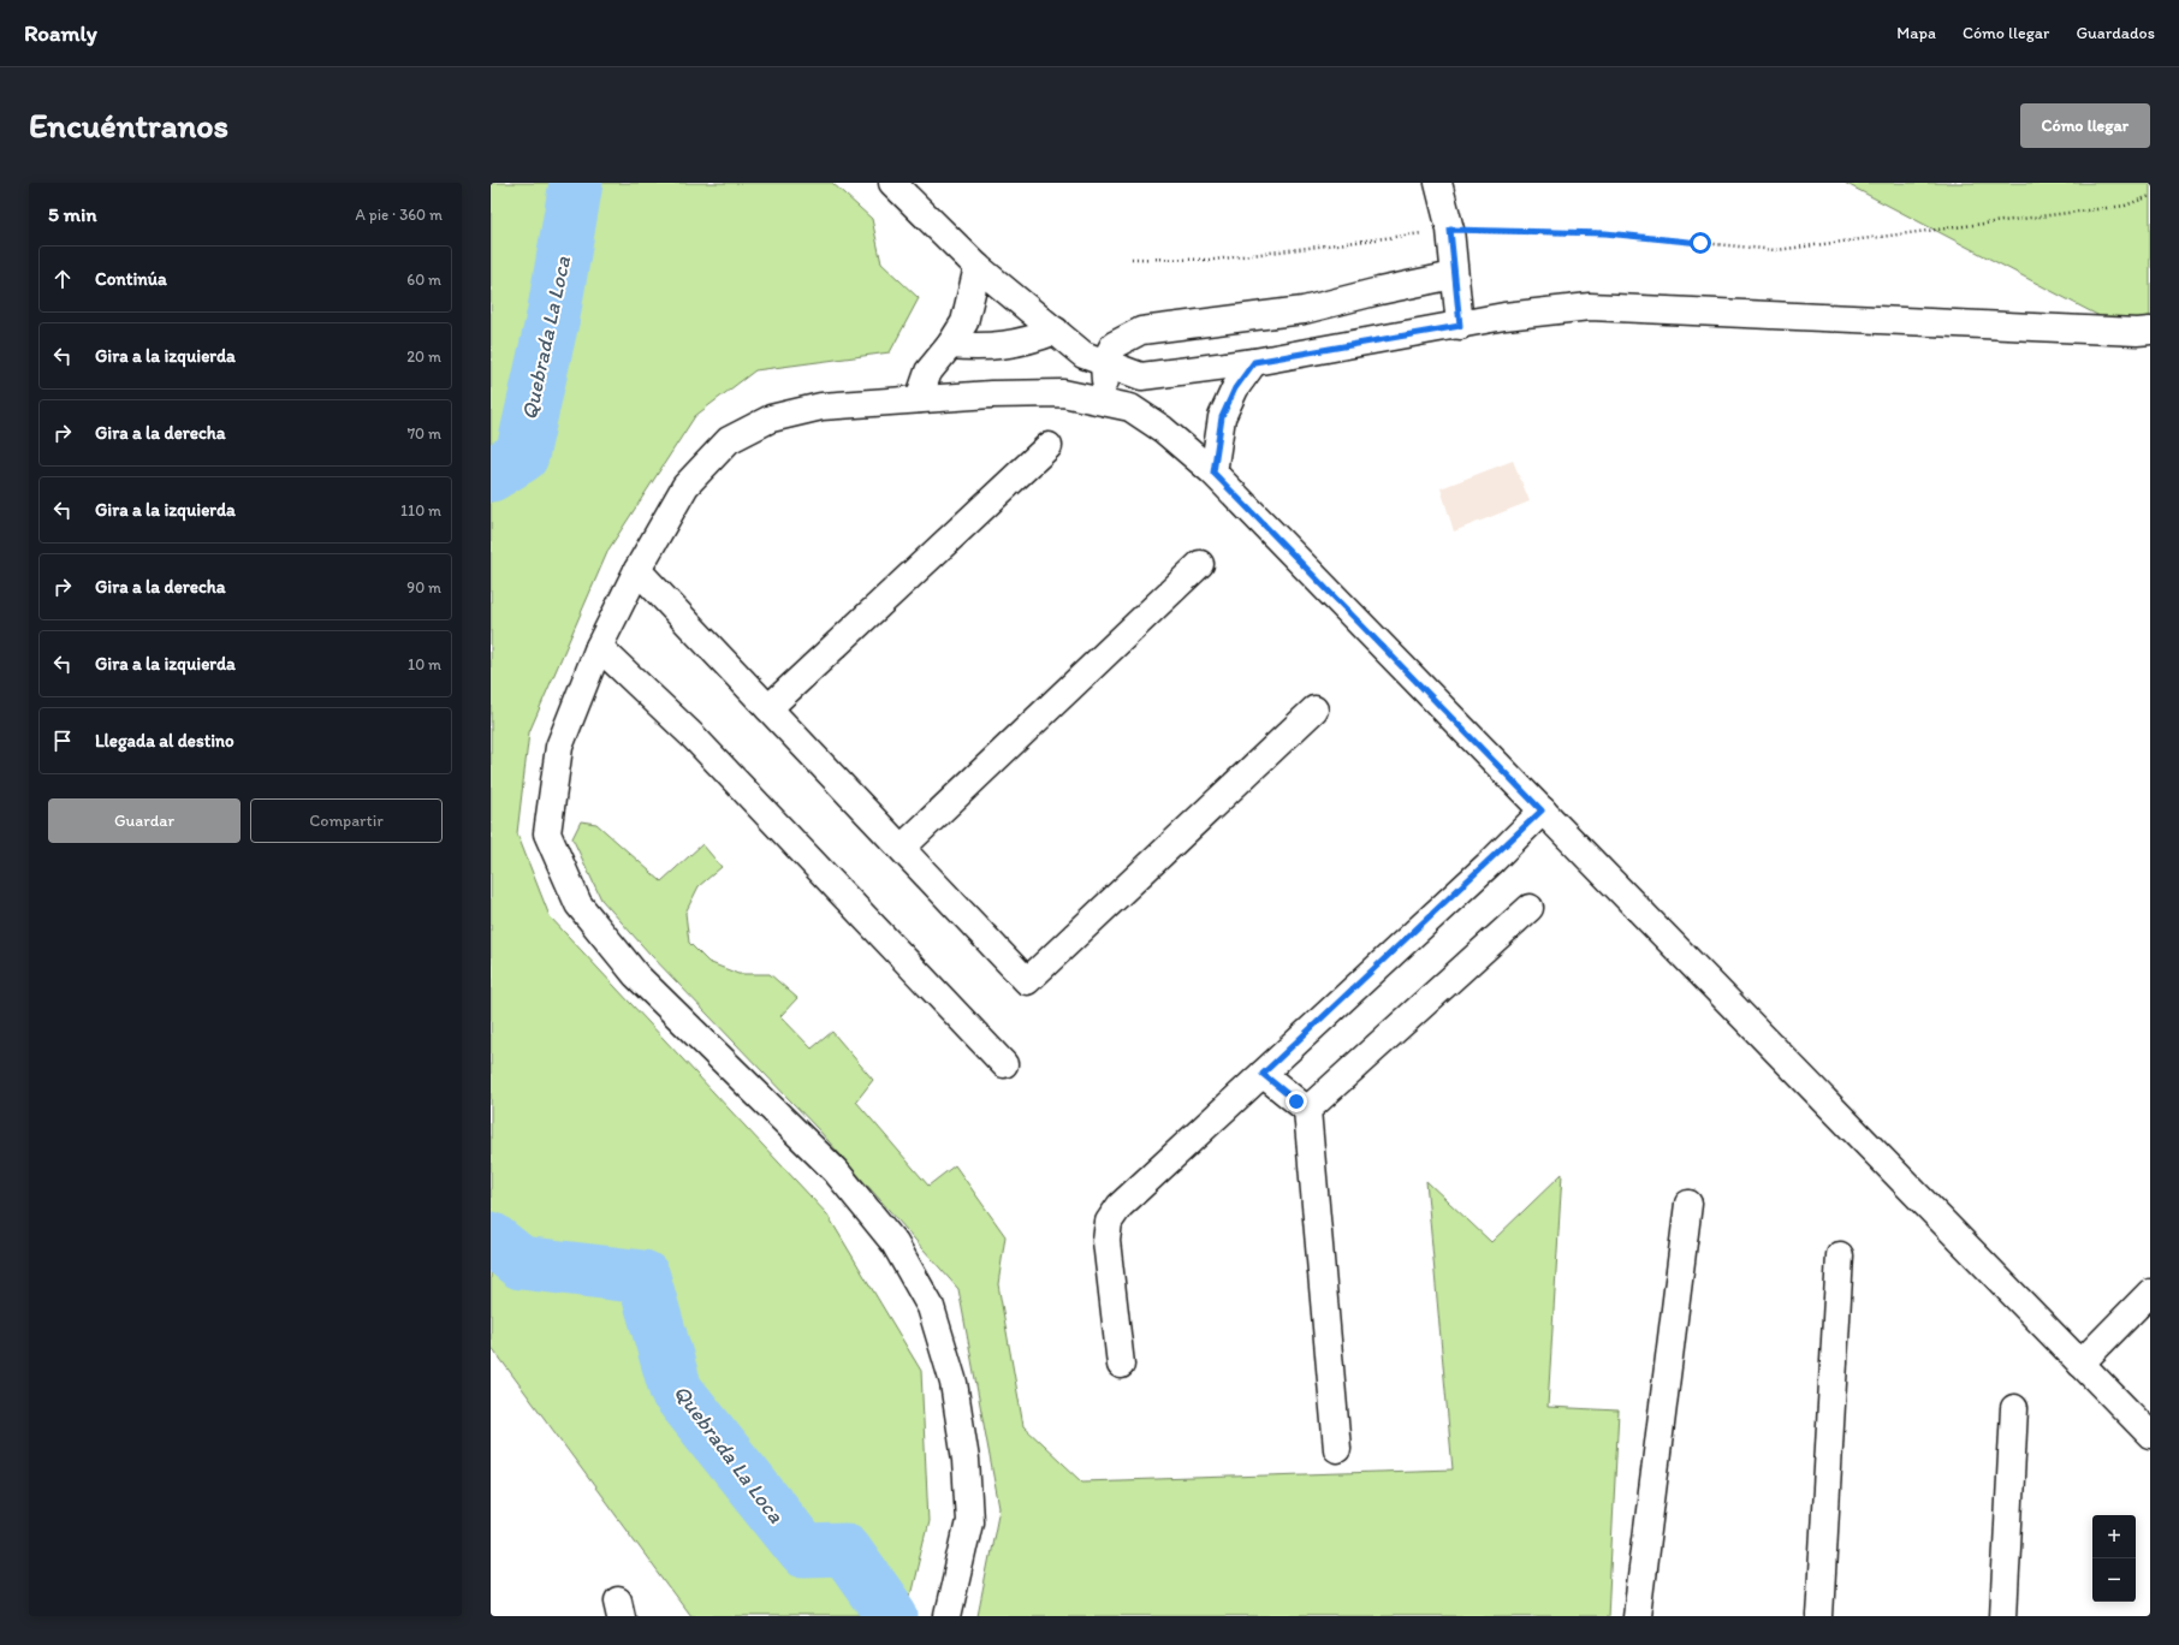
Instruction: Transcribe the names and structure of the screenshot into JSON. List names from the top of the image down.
{
  "water": ["Quebrada La Loca"],
  "page": {
    "header": "Roamly",
    "nav": ["Mapa", "Cómo llegar", "Guardados"],
    "buttons": [
      "Cómo llegar",
      ["Guardar", "Compartir"]
    ],
    "title": "Encuéntranos",
    "heading": ["5 min", "A pie · 360 m"],
    "list": [
      ["Continúa", "60 m"],
      ["Gira a la izquierda", "20 m"],
      ["Gira a la derecha", "70 m"],
      ["Gira a la izquierda", "110 m"],
      ["Gira a la derecha", "90 m"],
      ["Gira a la izquierda", "10 m"],
      "Llegada al destino"
    ],
    "map_buttons": ["+", "−"]
  }
}
